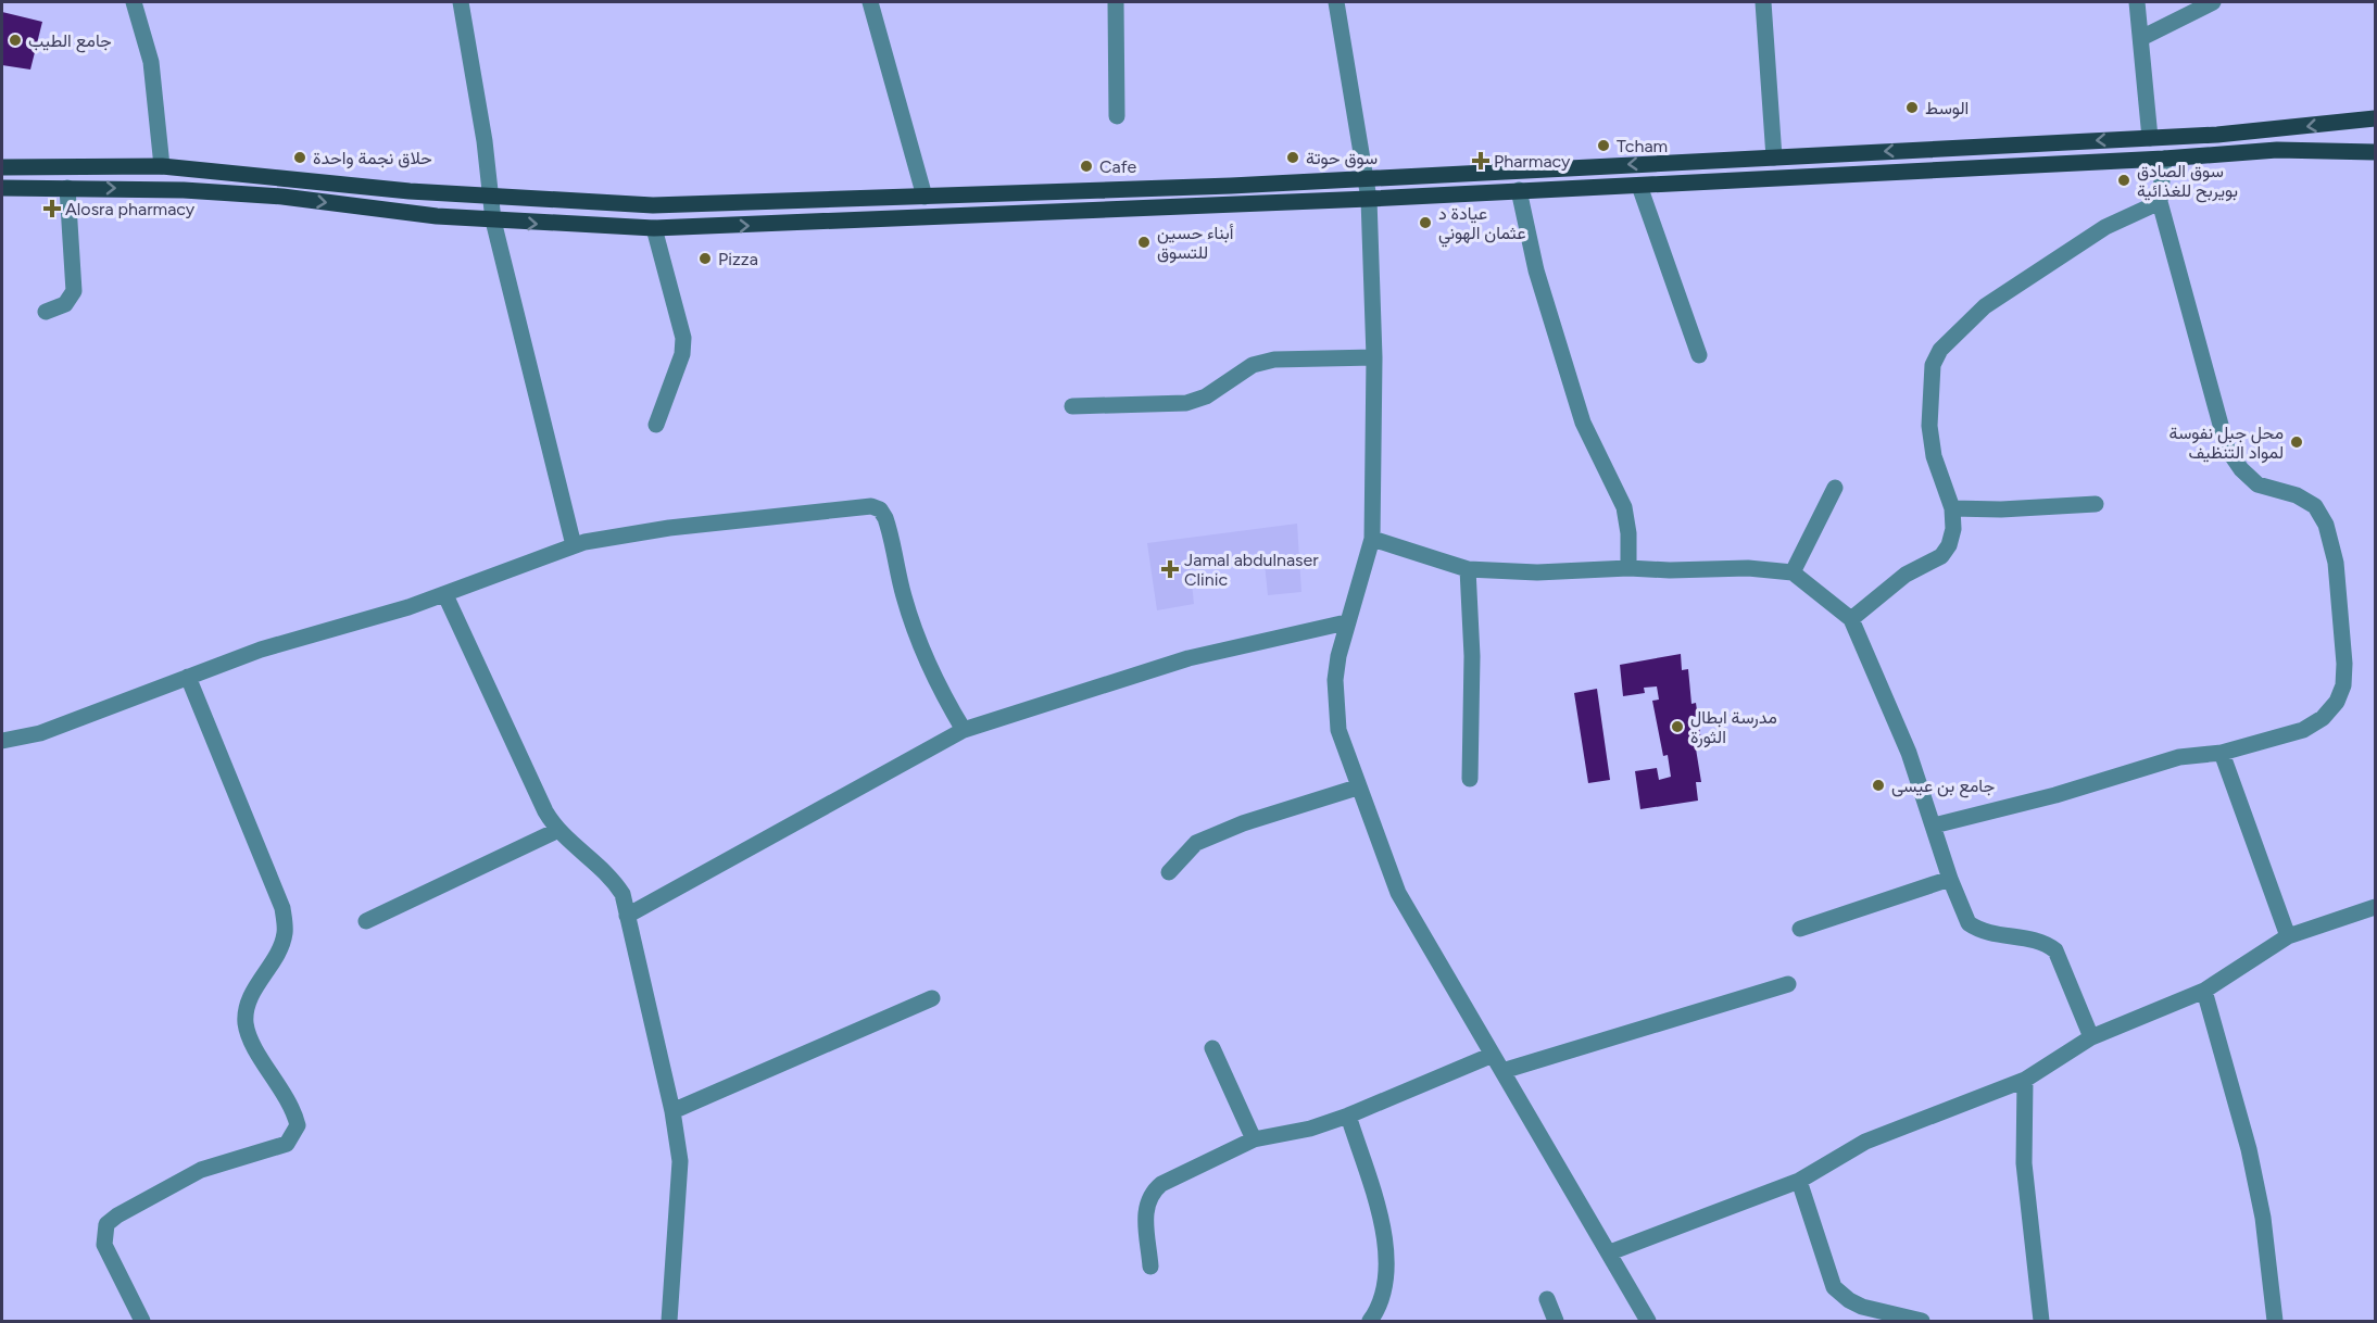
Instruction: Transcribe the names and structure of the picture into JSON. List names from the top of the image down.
{
  "places": {
    "other": [
      "جامع الطيب",
      "الوسط",
      "Tcham",
      "حلاق نجمة واحدة",
      "سوق حوتة",
      "Cafe",
      "سوق الصادق بويربح للغذائية",
      "عيادة د عثمان الهوني",
      "أبناء حسين للتسوق",
      "Pizza",
      "محل جبل نفوسة لمواد التنظيف",
      "مدرسة ابطال الثورة",
      "جامع بن عيسى"
    ],
    "health": ["Pharmacy", "Alosra pharmacy", "Jamal abdulnaser Clinic"]
  }
}
